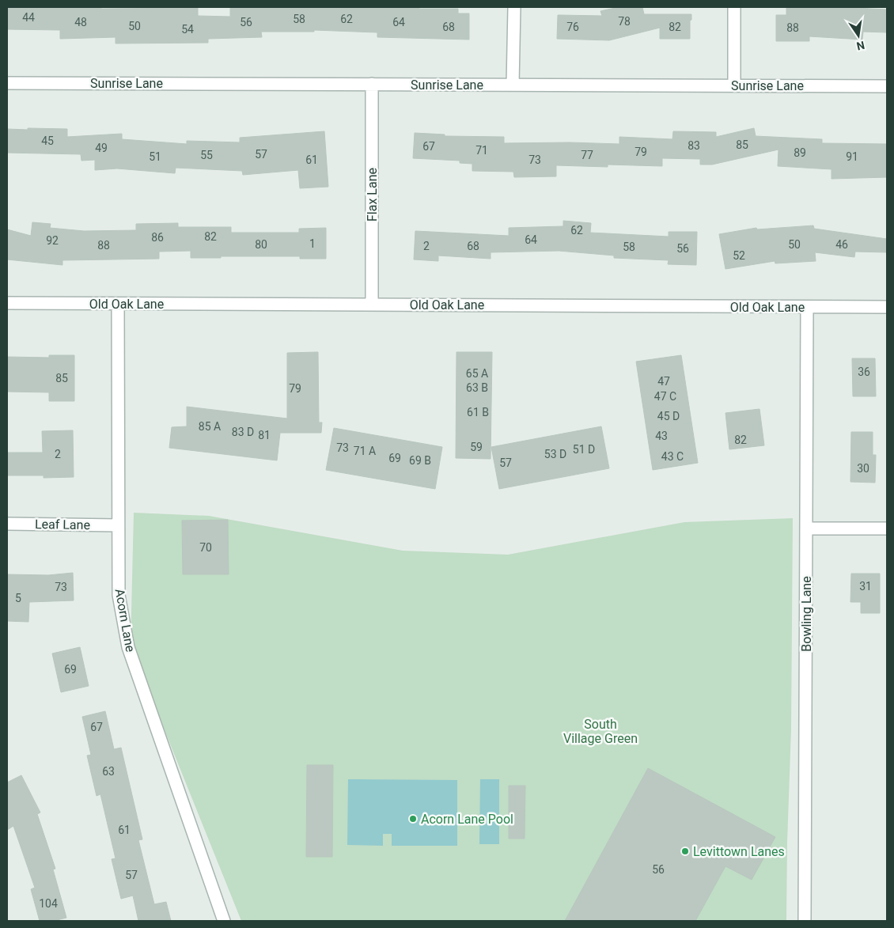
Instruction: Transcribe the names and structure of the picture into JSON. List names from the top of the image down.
{
  "streets": {
    "street": [
      "Sunrise Lane",
      "Flax Lane",
      "Old Oak Lane",
      "Leaf Lane",
      "Bowling Lane",
      "Acorn Lane"
    ]
  },
  "crossings": [
    ["Sunrise Lane", "Flax Lane"],
    ["Flax Lane", "Old Oak Lane"],
    ["Old Oak Lane", "Bowling Lane"],
    ["Old Oak Lane", "Acorn Lane"],
    ["Leaf Lane", "Acorn Lane"]
  ],
  "parks": ["South Village Green"],
  "places": ["Acorn Lane Pool", "Levittown Lanes"],
  "house_numbers": [
    "44",
    "58",
    "62",
    "78",
    "48",
    "56",
    "64",
    "50",
    "68",
    "76",
    "82",
    "88",
    "54",
    "45",
    "85",
    "83",
    "67",
    "49",
    "71",
    "79",
    "89",
    "57",
    "55",
    "77",
    "51",
    "91",
    "61",
    "73",
    "62",
    "82",
    "86",
    "64",
    "92",
    "1",
    "80",
    "50",
    "46",
    "88",
    "2",
    "68",
    "58",
    "56",
    "52",
    "36",
    "65 A",
    "85",
    "47",
    "63 B",
    "79",
    "47 C",
    "61 B",
    "45 D",
    "85 A",
    "83 D",
    "81",
    "43",
    "82",
    "59",
    "73",
    "51 D",
    "71 A",
    "2",
    "53 D",
    "43 C",
    "69",
    "69 B",
    "57",
    "30",
    "70",
    "31",
    "73",
    "5",
    "69",
    "67",
    "63",
    "61",
    "56",
    "57",
    "104"
  ],
  "north": "bottom"
}
